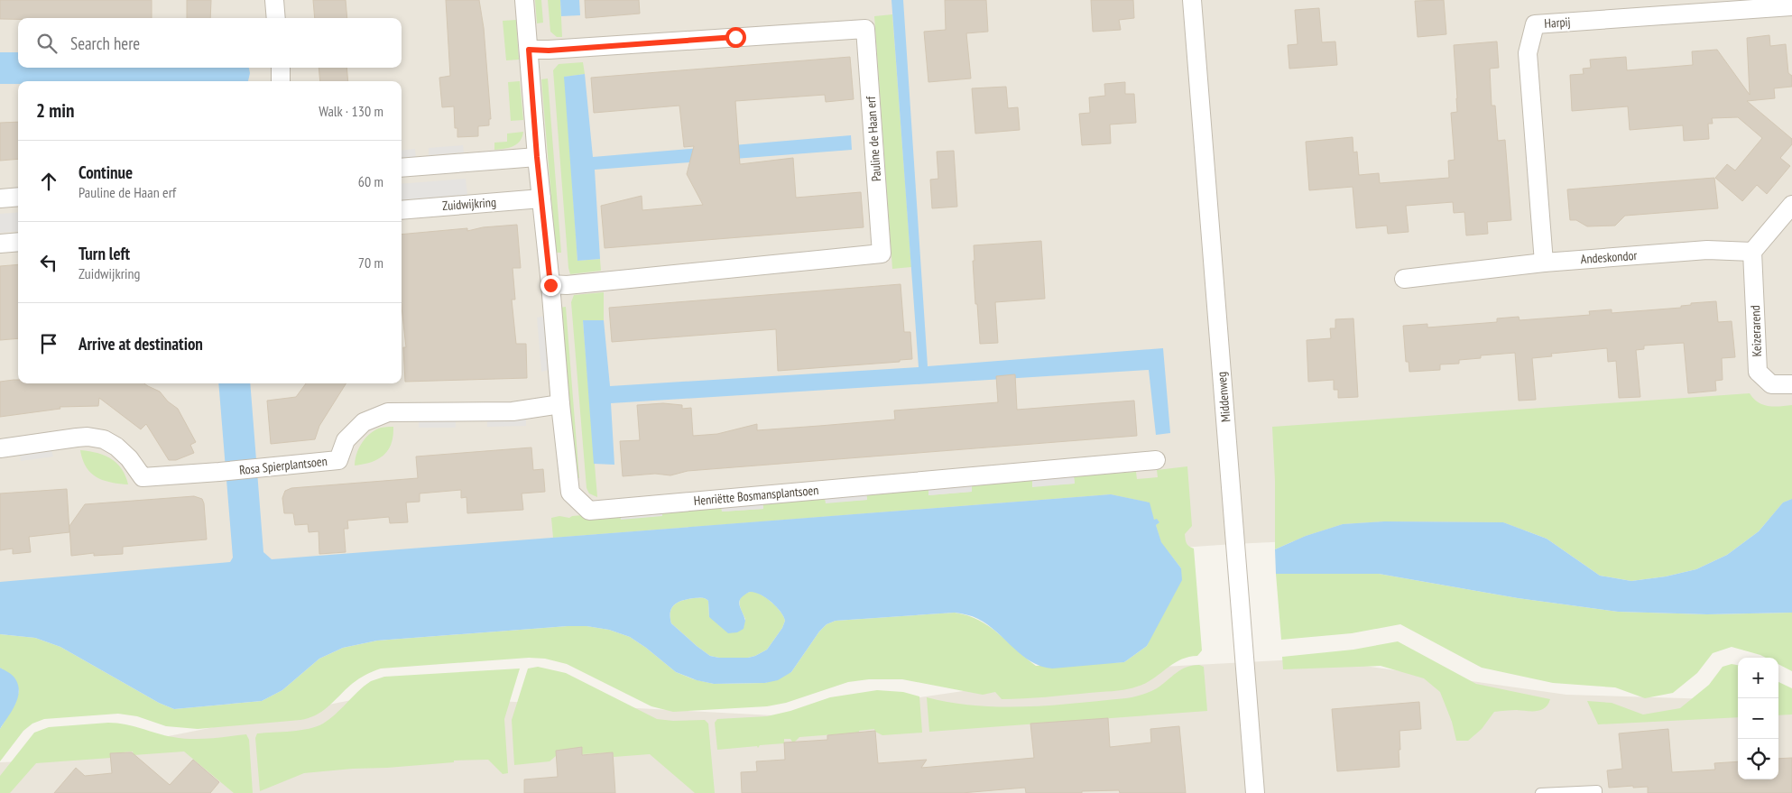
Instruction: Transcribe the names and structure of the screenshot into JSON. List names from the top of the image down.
{
  "streets": {
    "street": [
      "Harpij",
      "Pauline de Haan erf",
      "Zuidwijkring",
      "Andeskondor",
      "Keizerarend",
      "Middenweg",
      "Rosa Spierplantsoen",
      "Henriëtte Bosmansplantsoen"
    ]
  },
  "crossings": [
    ["Harpij", "Andeskondor"],
    ["Pauline de Haan erf", "Henriëtte Bosmansplantsoen"],
    ["Andeskondor", "Keizerarend"],
    ["Rosa Spierplantsoen", "Henriëtte Bosmansplantsoen"]
  ],
  "page": {
    "search": "Search here",
    "heading": ["2 min", "Walk · 130 m"],
    "list": [
      ["Continue", "Pauline de Haan erf", "60 m"],
      ["Turn left", "Zuidwijkring", "70 m"],
      "Arrive at destination"
    ],
    "map_buttons": ["+", "−"]
  }
}
